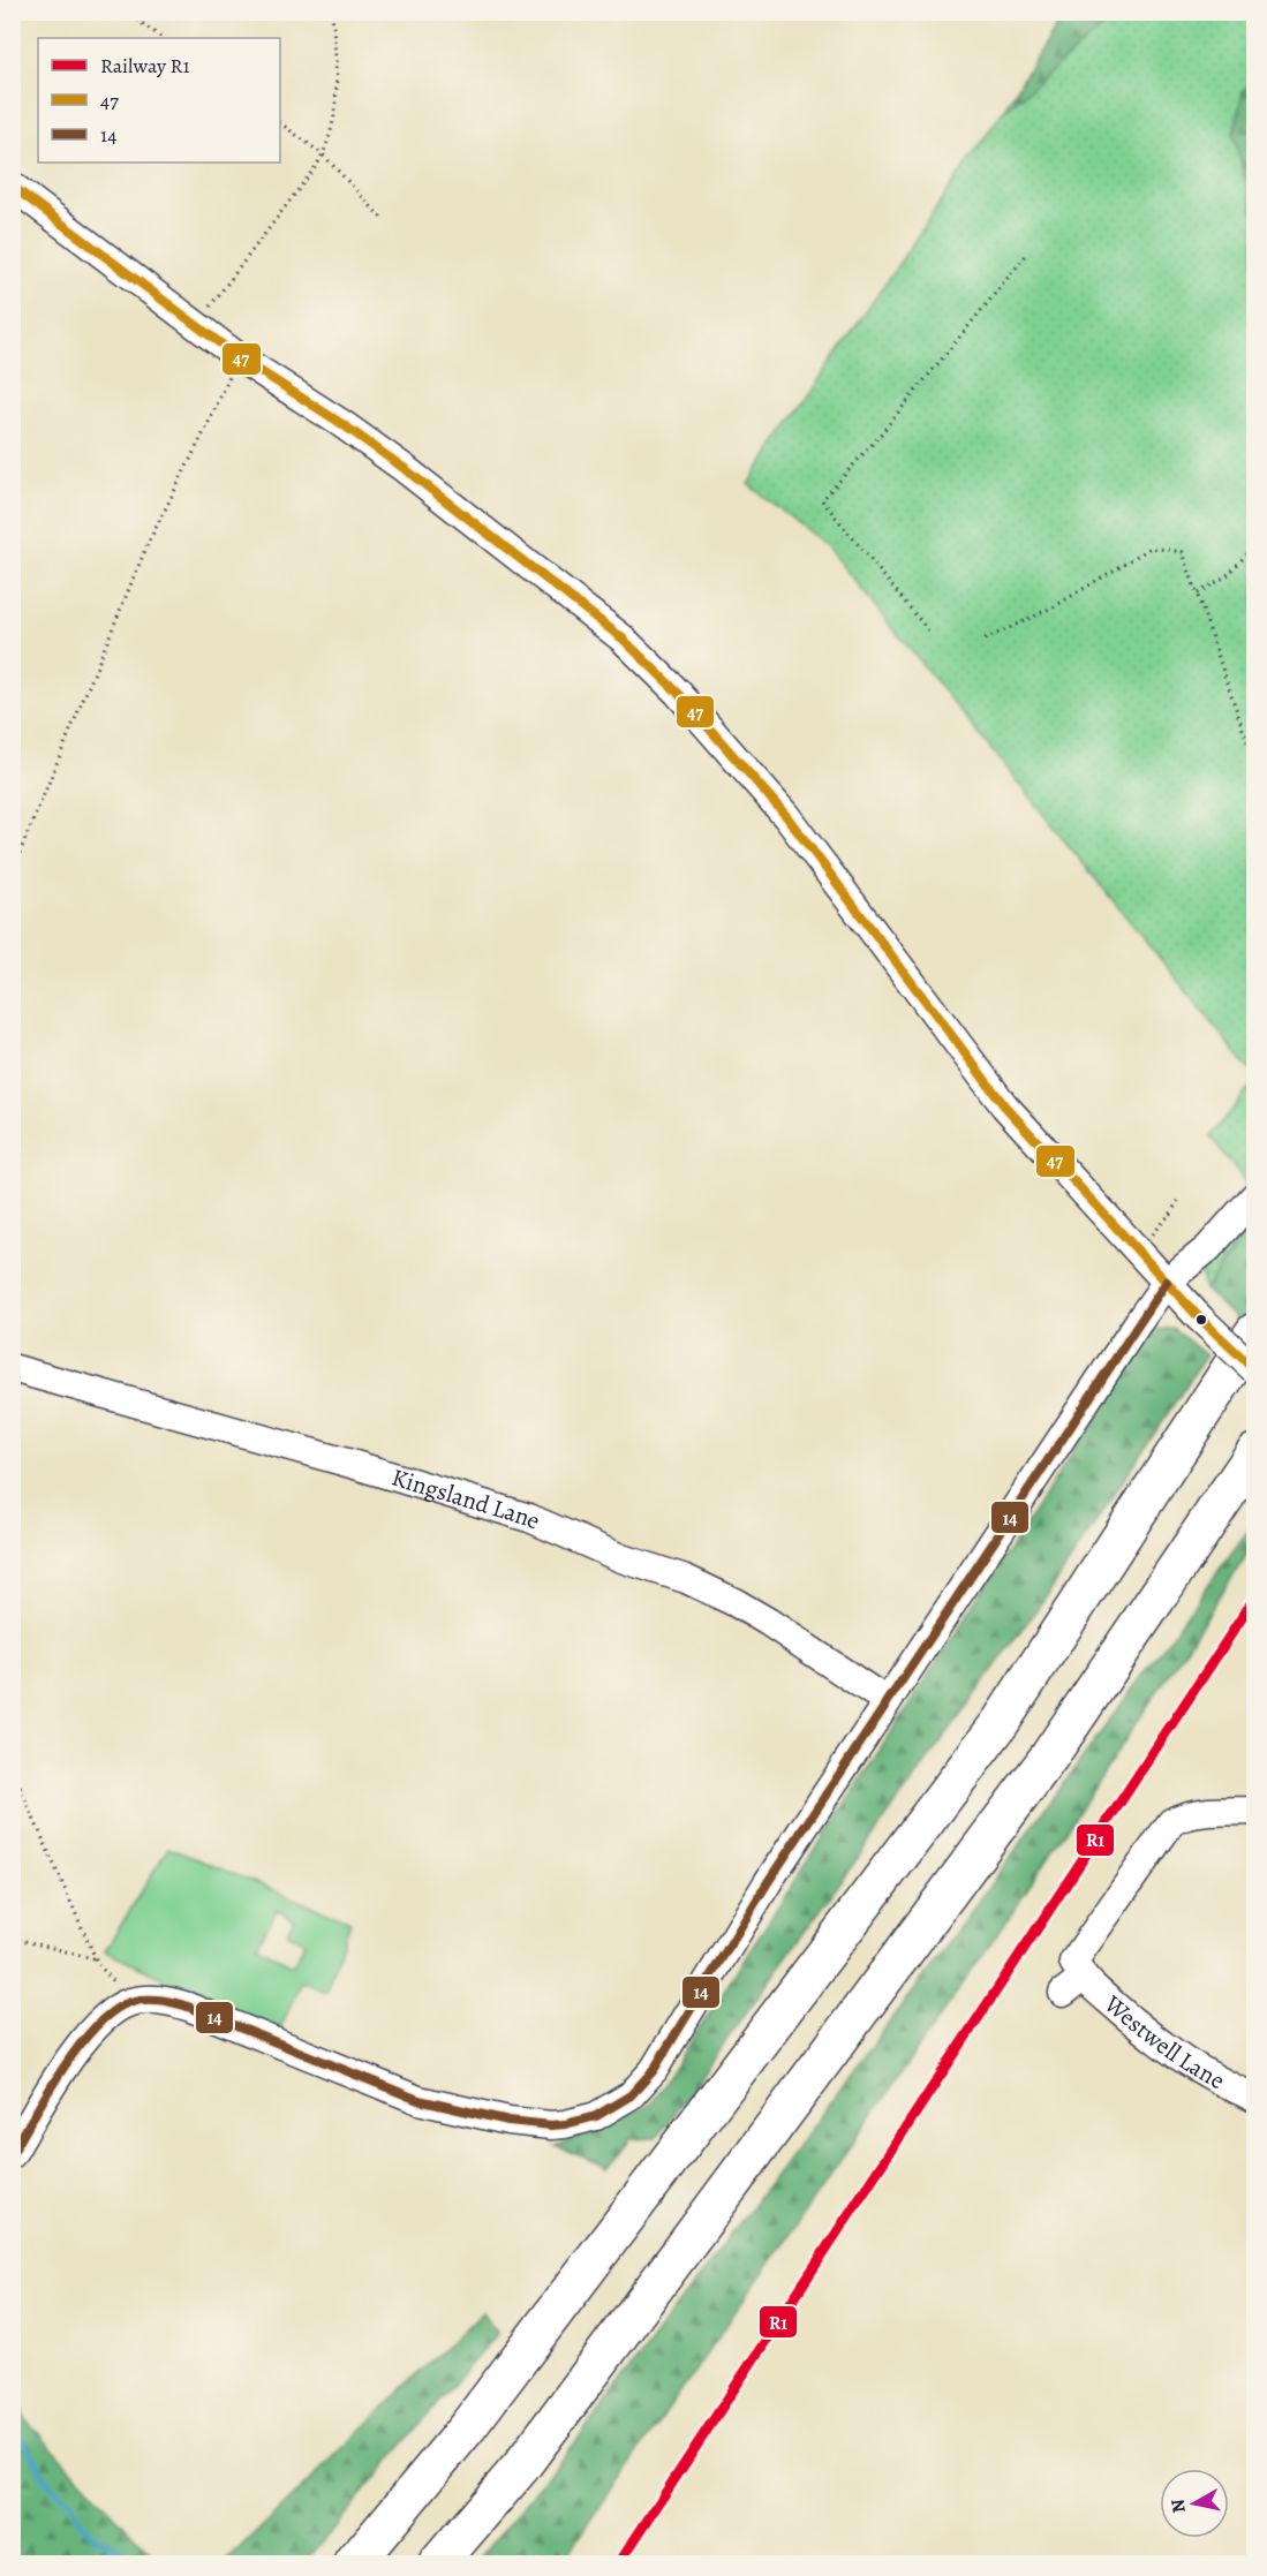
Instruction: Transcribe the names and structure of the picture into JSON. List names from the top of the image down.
{
  "streets": {
    "street": ["Kingsland Lane", "Westwell Lane"]
  },
  "lines": ["transit line 47", "transit line 14", "rail line R1"],
  "legend": ["Railway R1", "47", "14"],
  "north": "left"
}
